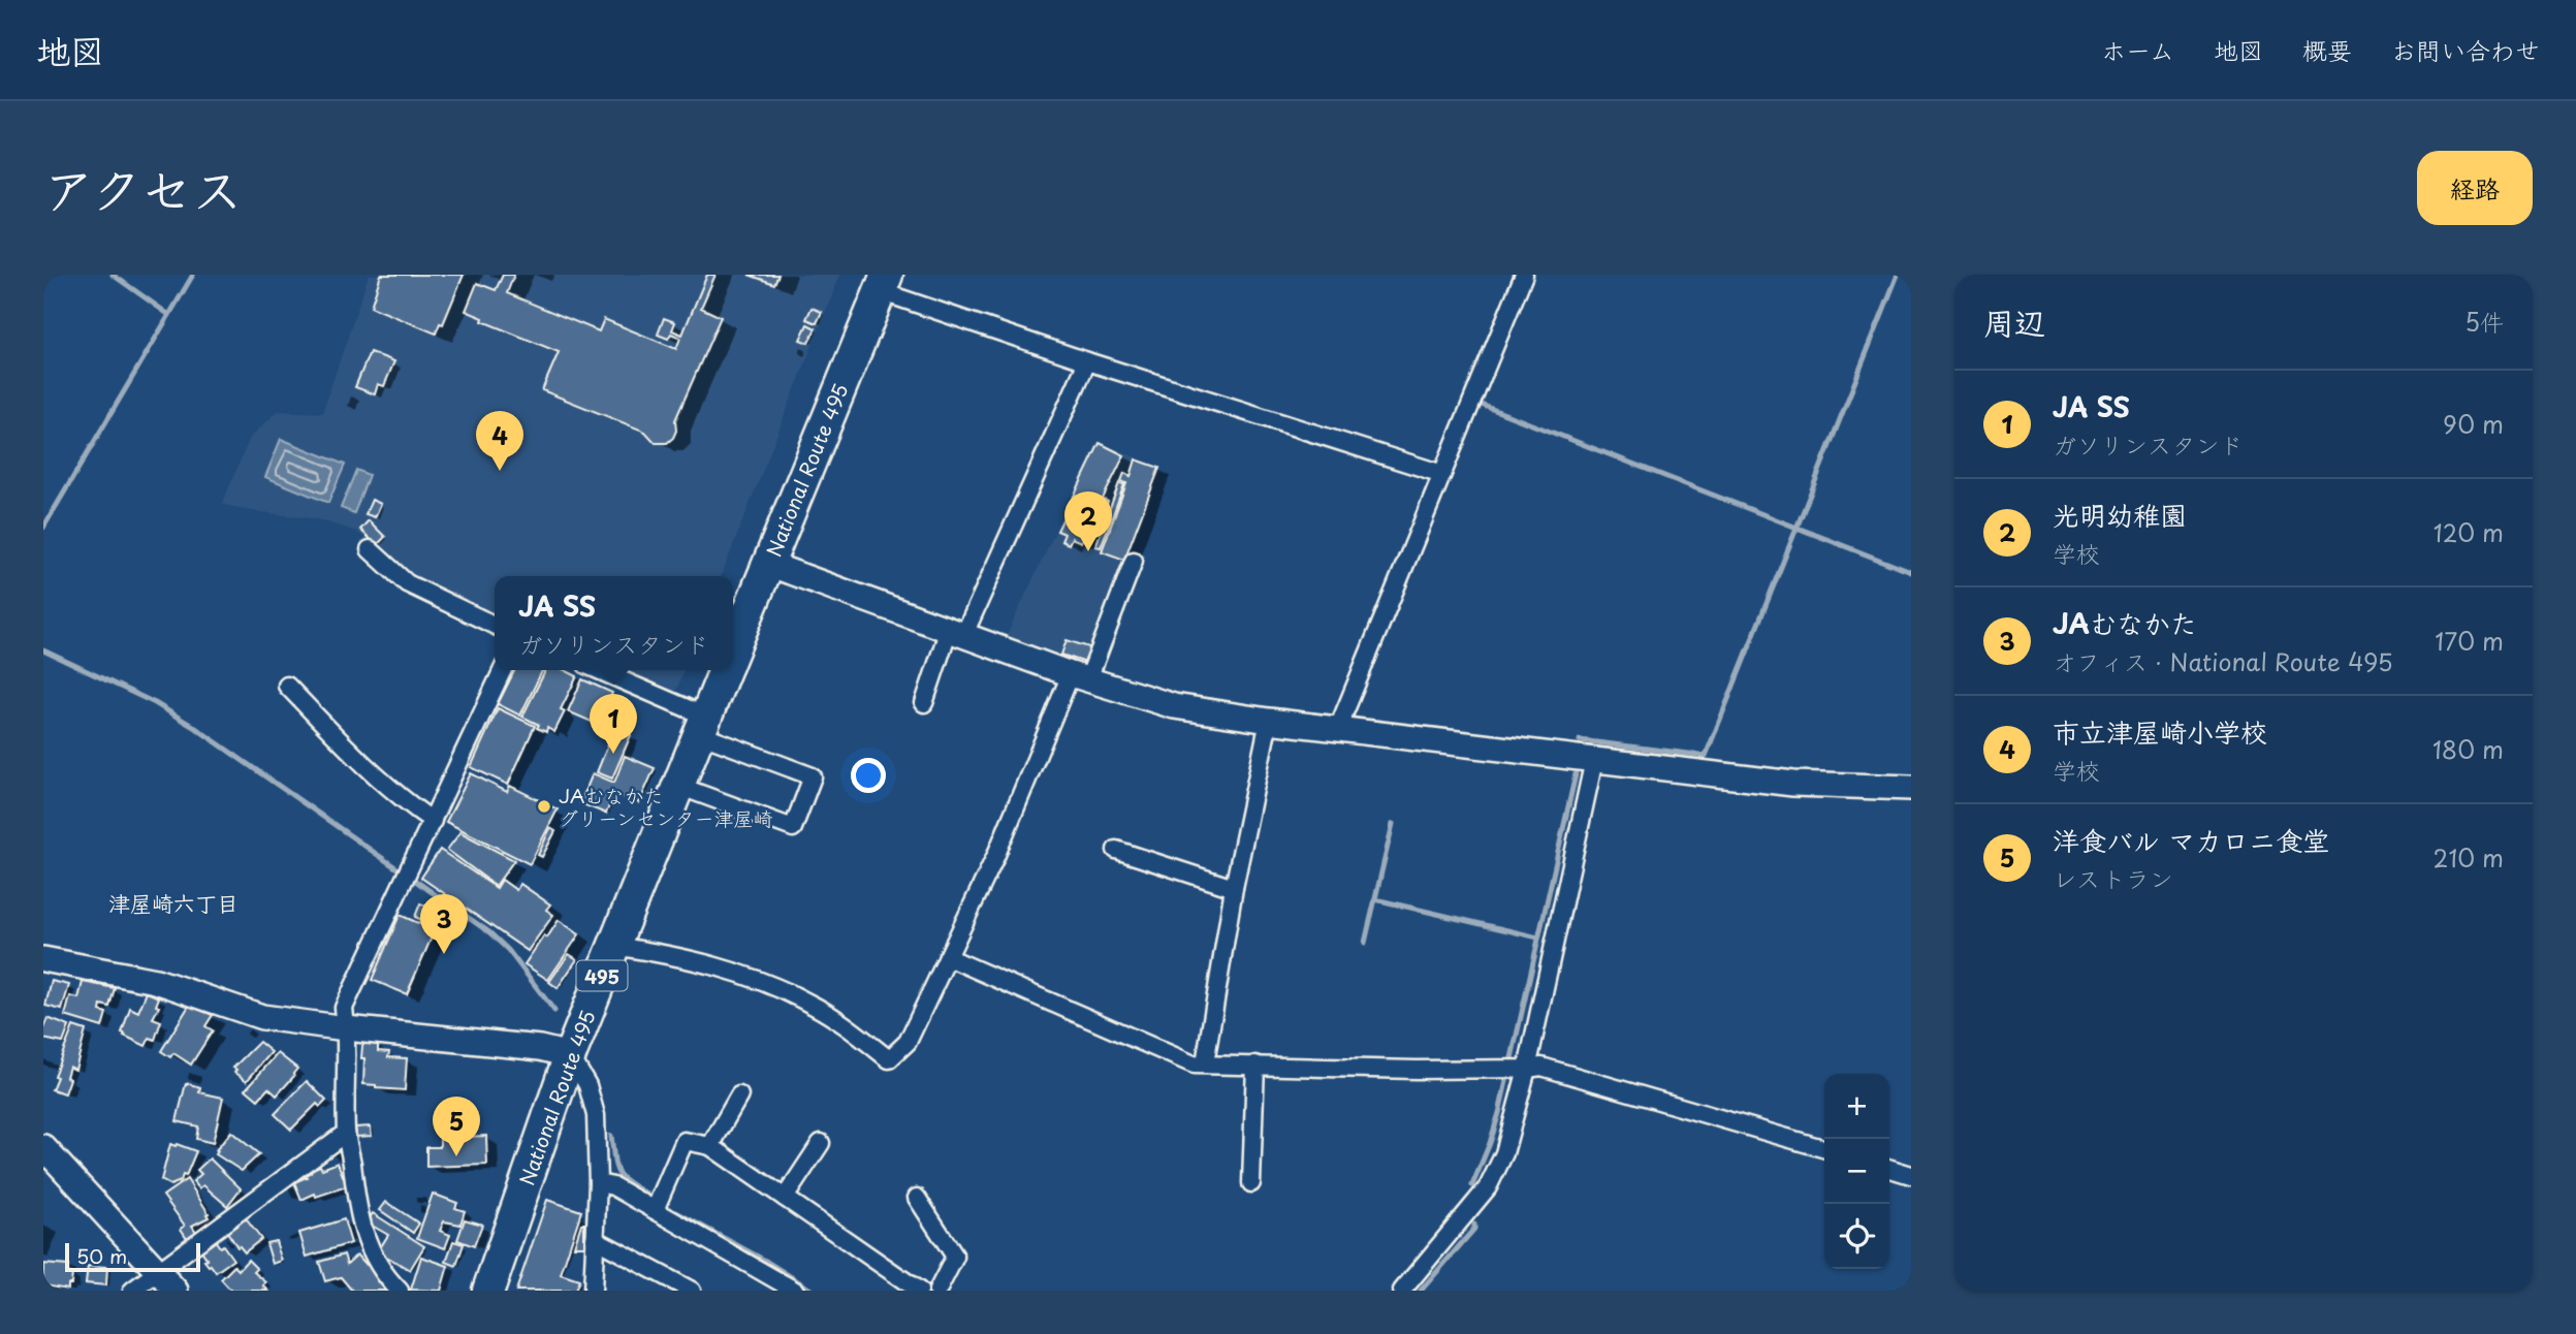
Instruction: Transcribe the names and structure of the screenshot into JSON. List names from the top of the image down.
{
  "streets": {
    "highway": ["National Route 495", "495"]
  },
  "districts": ["津屋崎六丁目"],
  "places": ["JAむなかた グリーンセンター津屋崎"],
  "scale_bar": "50 m",
  "page": {
    "header": "地図",
    "nav": [
      "ホーム",
      "地図",
      "概要",
      "お問い合わせ"
    ],
    "title": "アクセス",
    "buttons": "経路",
    "heading": ["周辺", "5件"],
    "list": [
      {
        "mark": "1",
        "name": "JA SS",
        "note": "ガソリンスタンド",
        "value": "90 m"
      },
      {
        "mark": "2",
        "name": "光明幼稚園",
        "note": "学校",
        "value": "120 m"
      },
      {
        "mark": "3",
        "name": "JAむなかた",
        "note": "オフィス · National Route 495",
        "value": "170 m"
      },
      {
        "mark": "4",
        "name": "市立津屋崎小学校",
        "note": "学校",
        "value": "180 m"
      },
      {
        "mark": "5",
        "name": "洋食バル マカロニ食堂",
        "note": "レストラン",
        "value": "210 m"
      }
    ],
    "pins": [
      "4",
      "2",
      "1",
      "3",
      "5"
    ],
    "popup": ["JA SS", "ガソリンスタンド"],
    "map_buttons": ["+", "−"],
    "scale": "50 m"
  }
}
